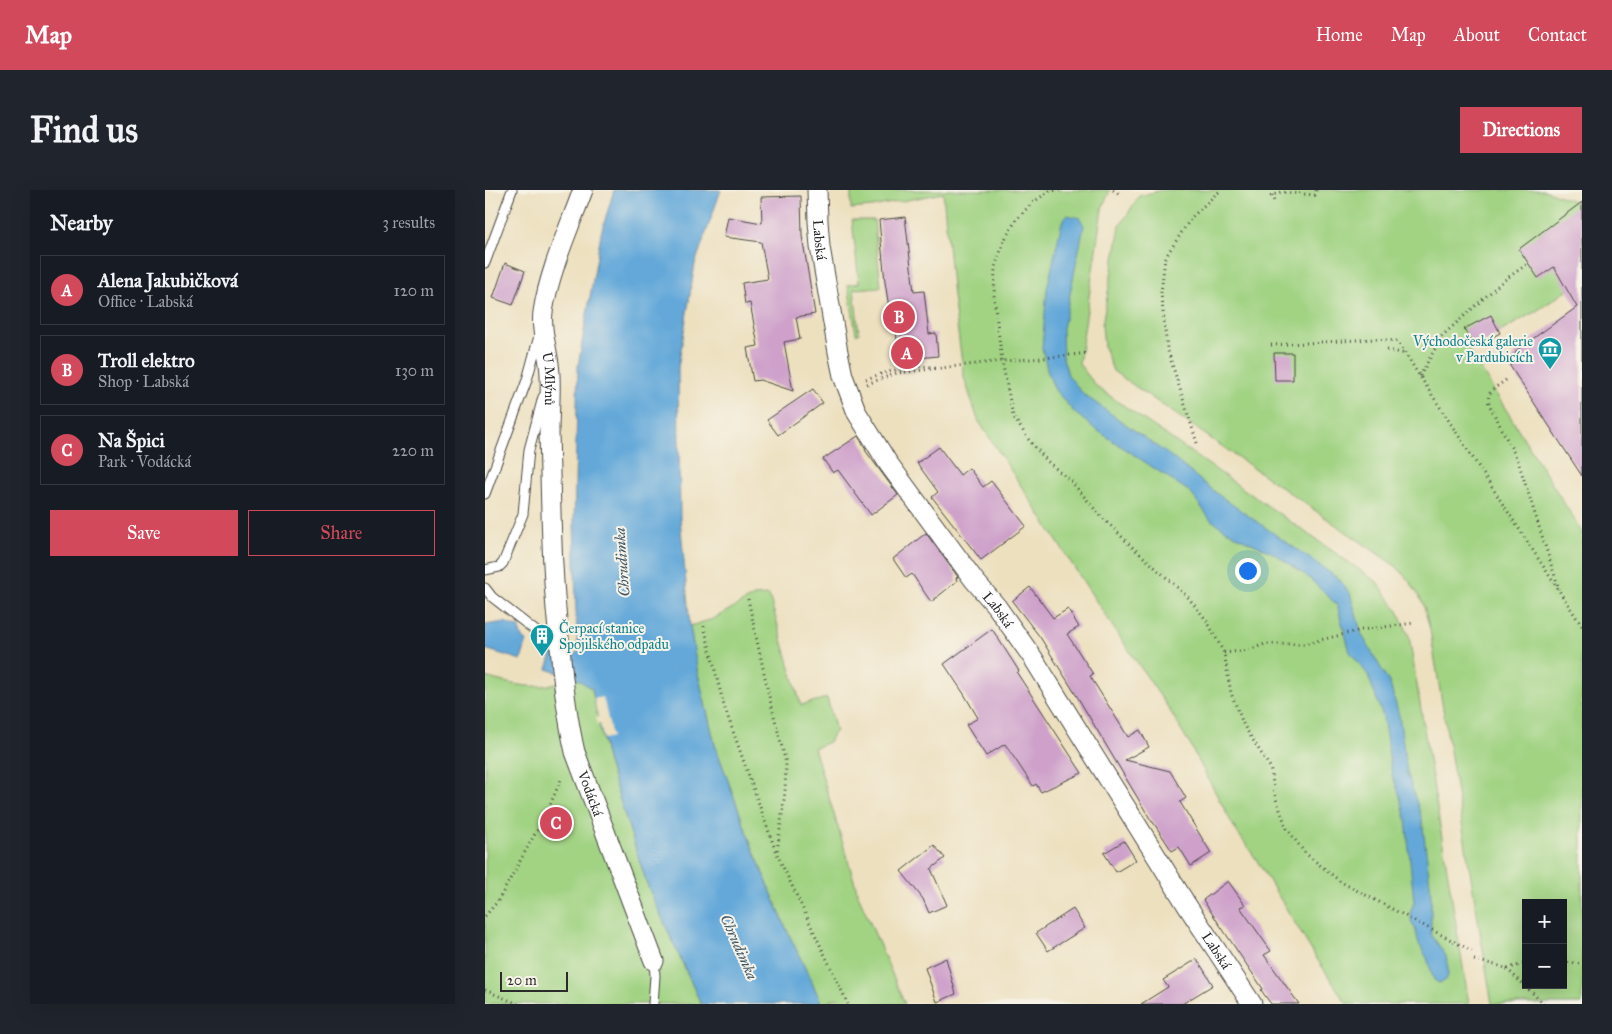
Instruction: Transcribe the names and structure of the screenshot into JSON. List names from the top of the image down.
{
  "streets": {
    "street": ["Labská", "U Mlýnů", "Vodácká"]
  },
  "crossings": [
    ["U Mlýnů", "Vodácká"]
  ],
  "water": ["Chrudimka"],
  "places": {
    "museum": ["Východočeská galerie v Pardubicích"],
    "building": ["Čerpací stanice Spojilského odpadu"]
  },
  "scale_bar": "20 m",
  "page": {
    "header": "Map",
    "nav": [
      "Home",
      "Map",
      "About",
      "Contact"
    ],
    "buttons": [
      "Directions",
      ["Save", "Share"]
    ],
    "title": "Find us",
    "heading": ["Nearby", "3 results"],
    "list": [
      {
        "mark": "A",
        "name": "Alena Jakubičková",
        "note": "Office · Labská",
        "value": "120 m"
      },
      {
        "mark": "B",
        "name": "Troll elektro",
        "note": "Shop · Labská",
        "value": "130 m"
      },
      {
        "mark": "C",
        "name": "Na Špici",
        "note": "Park · Vodácká",
        "value": "220 m"
      }
    ],
    "pins": ["B", "A", "C"],
    "map_buttons": ["+", "−"],
    "scale": "20 m"
  }
}
